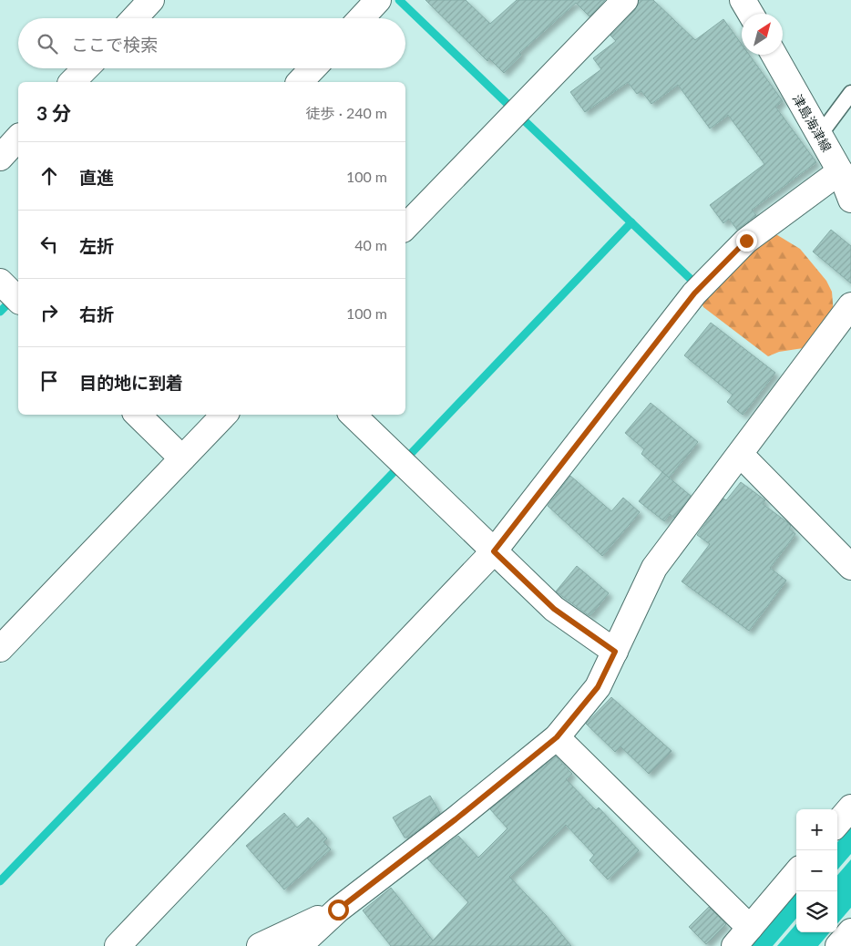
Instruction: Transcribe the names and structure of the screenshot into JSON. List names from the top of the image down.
{
  "streets": {
    "street": ["津島海津線"]
  },
  "north": "top right",
  "page": {
    "search": "ここで検索",
    "heading": ["3 分", "徒歩 · 240 m"],
    "list": [
      ["直進", "100 m"],
      ["左折", "40 m"],
      ["右折", "100 m"],
      "目的地に到着"
    ],
    "map_buttons": ["+", "−"]
  }
}
